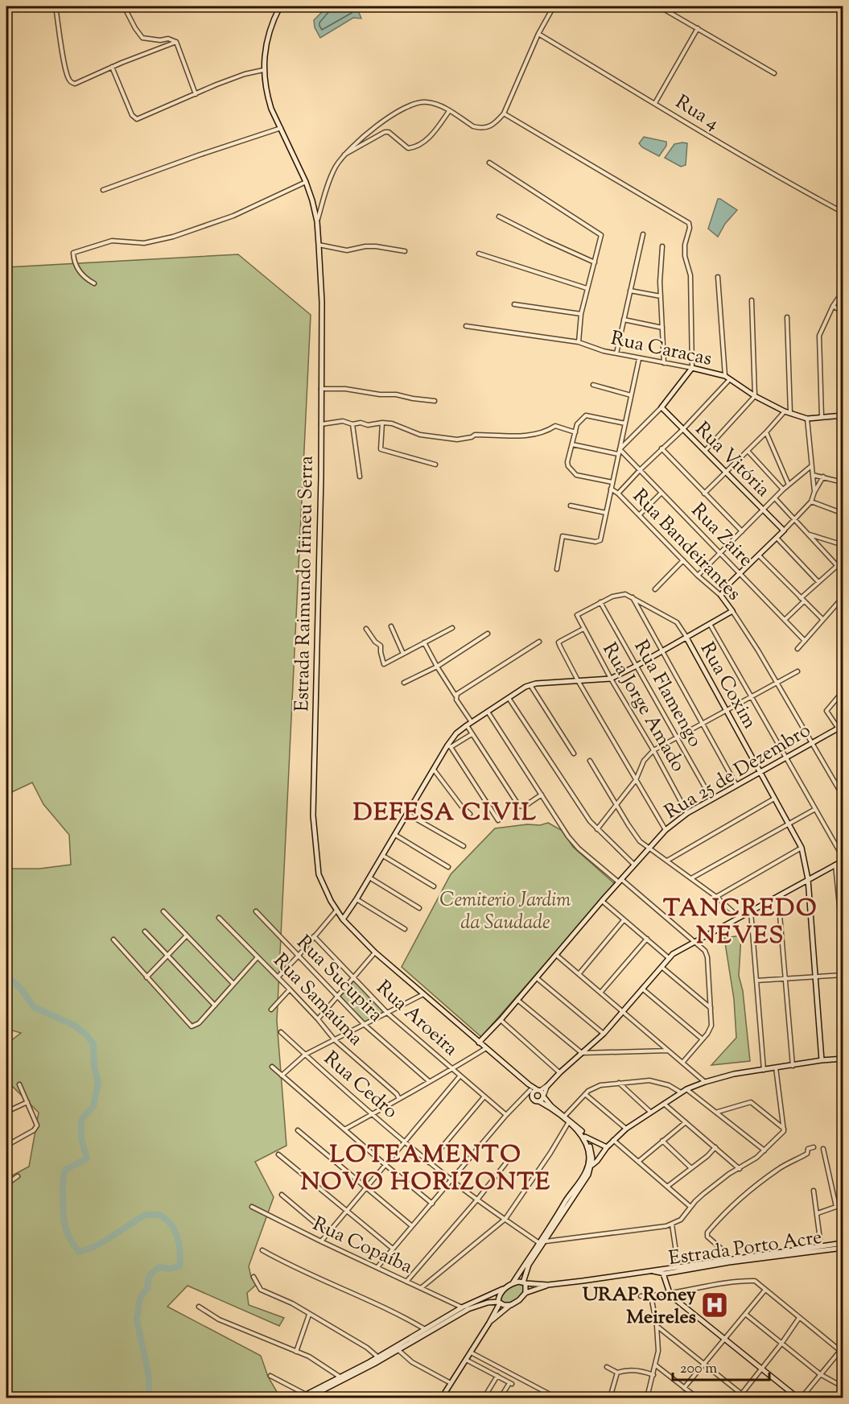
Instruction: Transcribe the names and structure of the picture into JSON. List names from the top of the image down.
{
  "streets": {
    "street": [
      "Rua 4",
      "Rua Caracas",
      "Rua Vitória",
      "Rua Zaire",
      "Rua Bandeirantes",
      "Estrada Raimundo Irineu Serra",
      "Rua Coxim",
      "Rua Flamengo",
      "Rua Jorge Amado",
      "Rua 25 de Dezembro",
      "Rua Sucupira",
      "Rua Samaúma",
      "Rua Aroeira",
      "Rua Cedro",
      "Rua Copaíba",
      "Estrada Porto Acre"
    ]
  },
  "crossings": [
    ["Rua Bandeirantes", "Rua 25 de Dezembro"],
    ["Estrada Raimundo Irineu Serra", "Rua 25 de Dezembro"],
    ["Rua Coxim", "Rua 25 de Dezembro"],
    ["Rua Flamengo", "Rua Jorge Amado"],
    ["Rua Flamengo", "Rua 25 de Dezembro"],
    ["Rua Jorge Amado", "Rua 25 de Dezembro"]
  ],
  "districts": ["DEFESA CIVIL", "TANCREDO NEVES", "LOTEAMENTO NOVO HORIZONTE"],
  "parks": ["Cemiterio Jardim da Saudade"],
  "places": {
    "hospital": ["URAP Roney Meireles"]
  },
  "scale_bar": "200 m"
}
